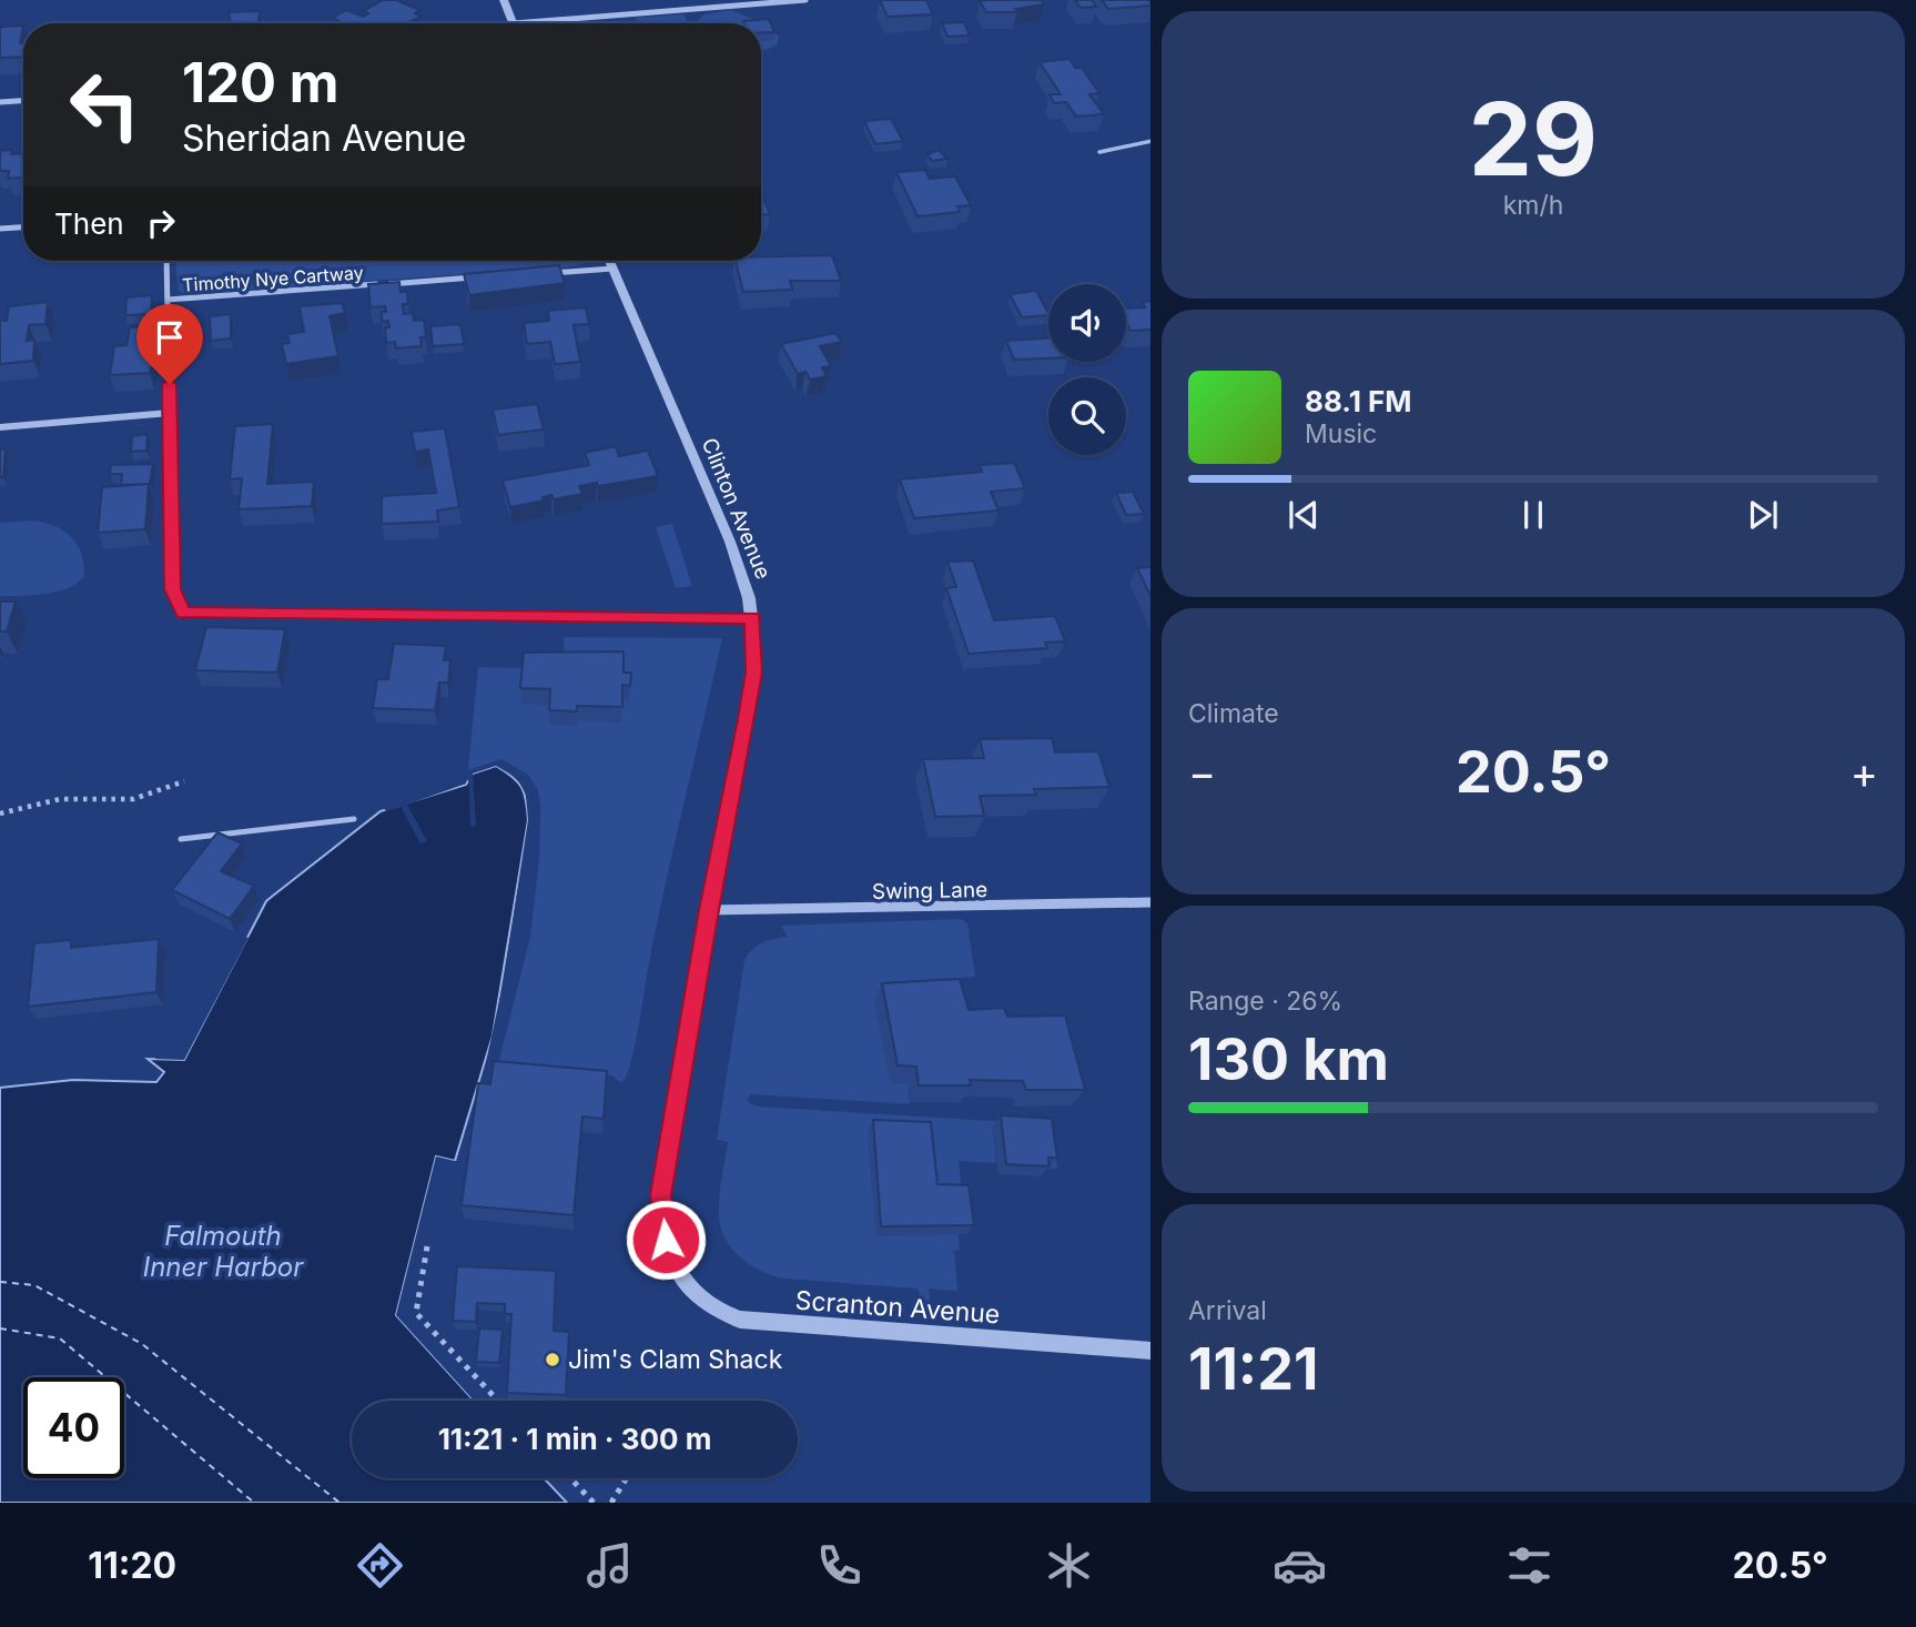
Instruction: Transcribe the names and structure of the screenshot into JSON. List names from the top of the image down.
{
  "streets": {
    "street": [
      "Timothy Nye Cartway",
      "Clinton Avenue",
      "Swing Lane",
      "Scranton Avenue"
    ]
  },
  "crossings": [
    ["Clinton Avenue", "Swing Lane"],
    ["Clinton Avenue", "Scranton Avenue"]
  ],
  "water": ["Falmouth Inner Harbor"],
  "places": ["Jim's Clam Shack"],
  "page": {
    "tile": [
      ["29", "km/h"],
      "Climate",
      ["Range · 26%", "130 km"],
      ["Arrival", "11:21"]
    ],
    "turn": ["120 m", "Sheridan Avenue"],
    "then": "Then",
    "song": ["88.1 FM", "Music"],
    "heat": ["−", "20.5°", "+"],
    "limit": "40",
    "trip": "11:21 · 1 min · 300 m",
    "tabs": ["11:20", "20.5°"]
  }
}
